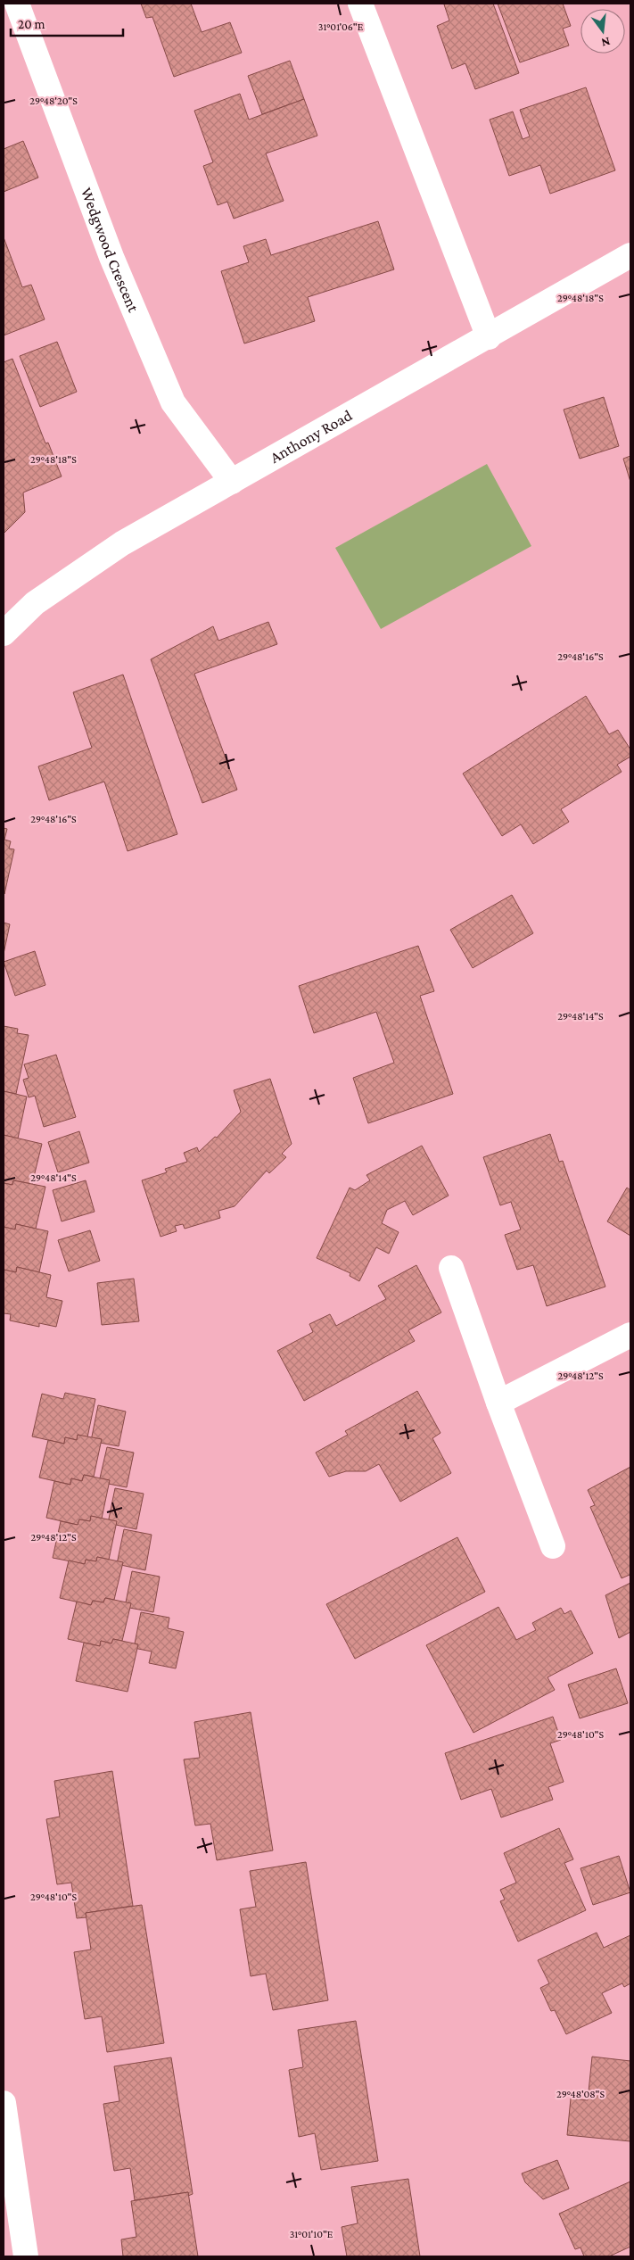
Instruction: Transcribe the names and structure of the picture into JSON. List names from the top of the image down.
{
  "streets": {
    "street": ["Wedgwood Crescent", "Anthony Road"]
  },
  "crossings": [
    ["Wedgwood Crescent", "Anthony Road"]
  ],
  "scale_bar": "20 m",
  "north": "bottom",
  "coordinates": [
    "31°01'06\"E",
    "29°48'20\"S",
    "29°48'18\"S",
    "29°48'16\"S",
    "29°48'14\"S",
    "29°48'12\"S",
    "29°48'10\"S",
    "29°48'08\"S",
    "31°01'10\"E"
  ]
}
